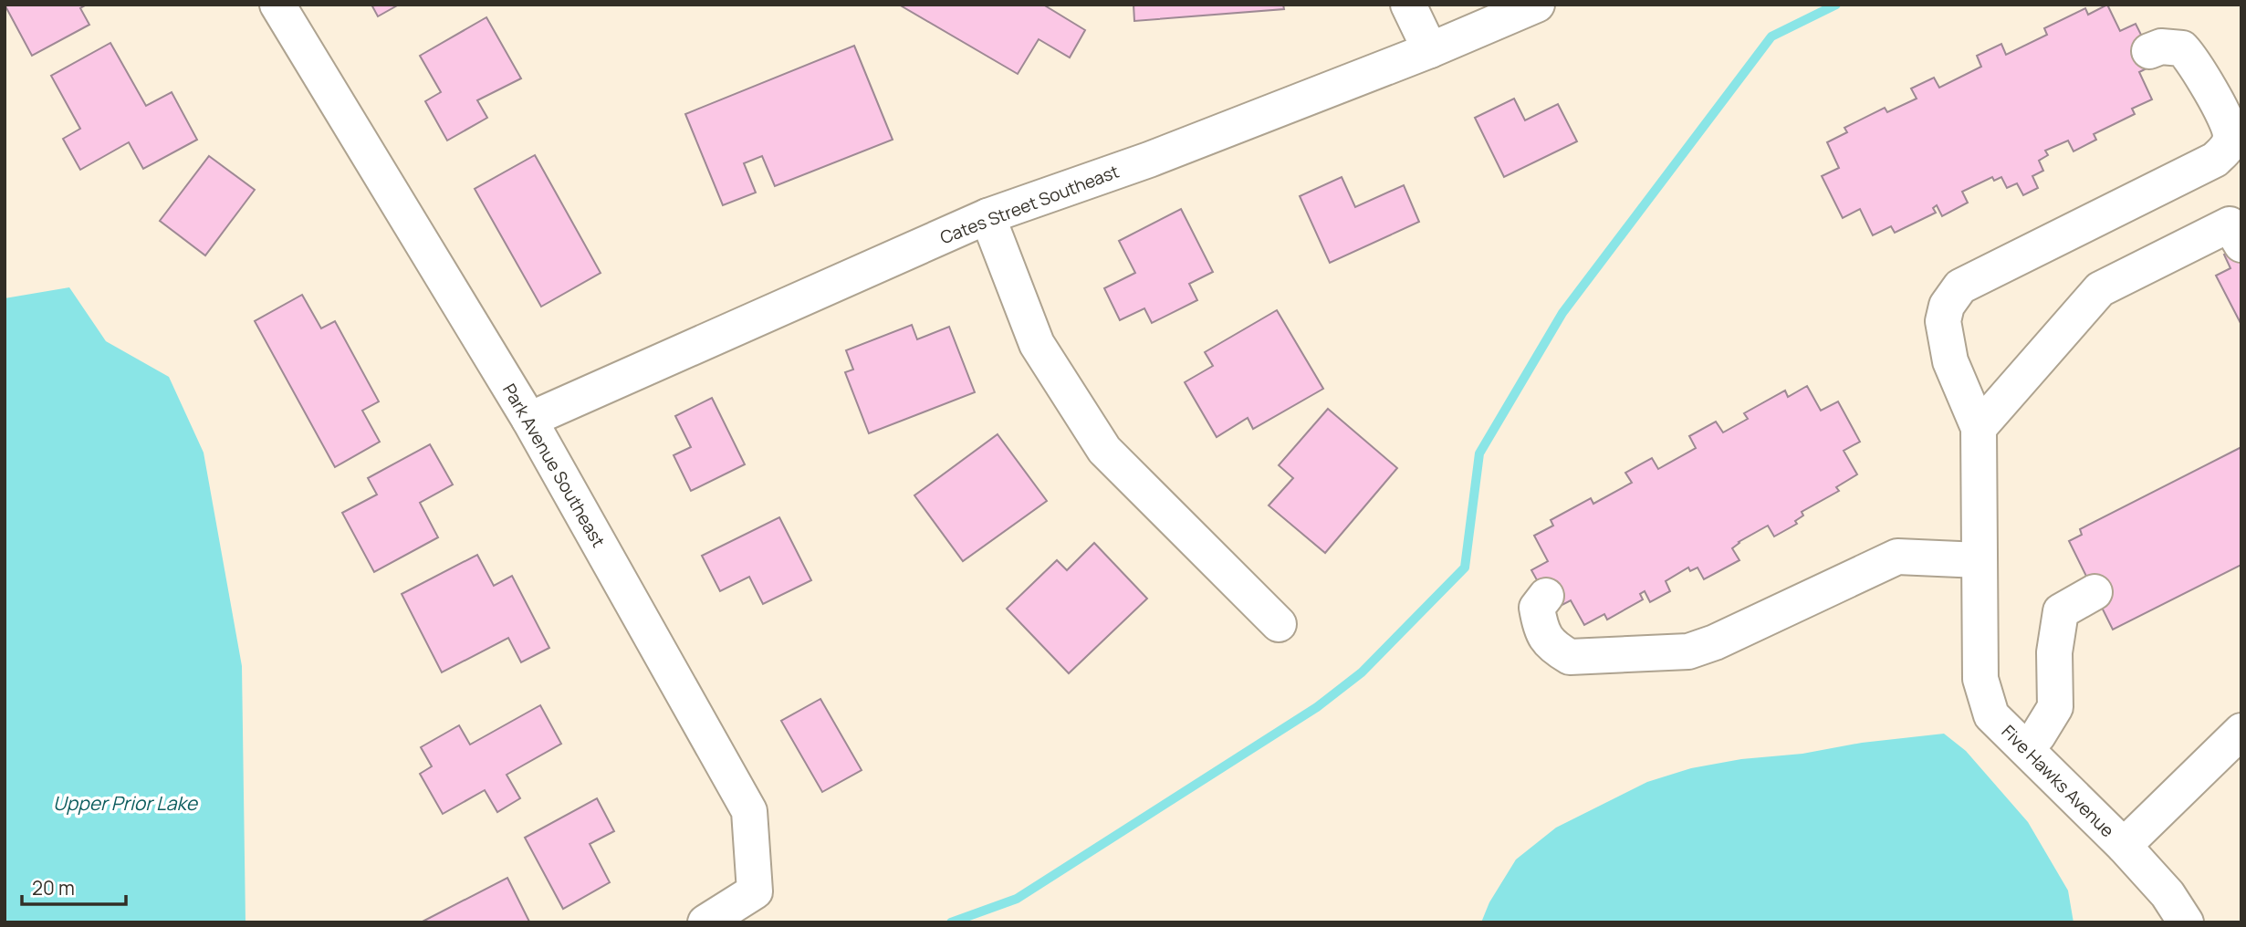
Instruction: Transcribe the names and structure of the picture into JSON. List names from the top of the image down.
{
  "streets": {
    "street": ["Cates Street Southeast", "Park Avenue Southeast", "Five Hawks Avenue"]
  },
  "crossings": [
    ["Cates Street Southeast", "Park Avenue Southeast"]
  ],
  "water": ["Upper Prior Lake"],
  "scale_bar": "20 m"
}
